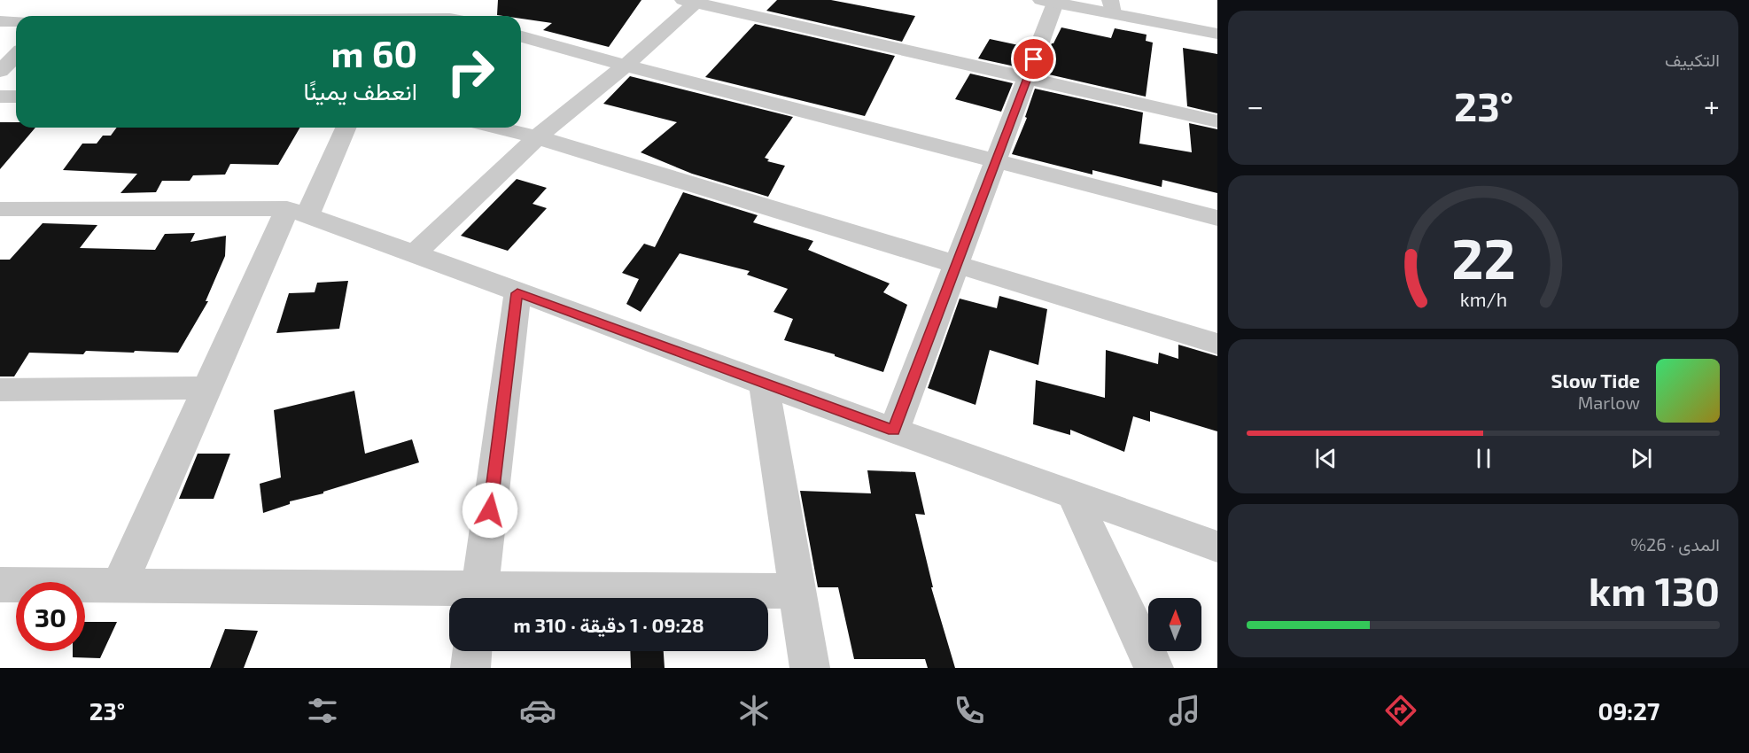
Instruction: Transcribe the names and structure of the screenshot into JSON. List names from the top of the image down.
{
  "north": "top",
  "page": {
    "tile": [
      "التكييف",
      ["المدى · 26%", "130 km"]
    ],
    "turn": ["60 m", "انعطف يمينًا"],
    "heat": ["−", "23°", "+"],
    "song": ["Slow Tide", "Marlow"],
    "limit": "30",
    "trip": "09:28 · 1 دقيقة · 310 m",
    "tabs": ["09:27", "23°"],
    "gauge": ["22", "km/h"]
  }
}
